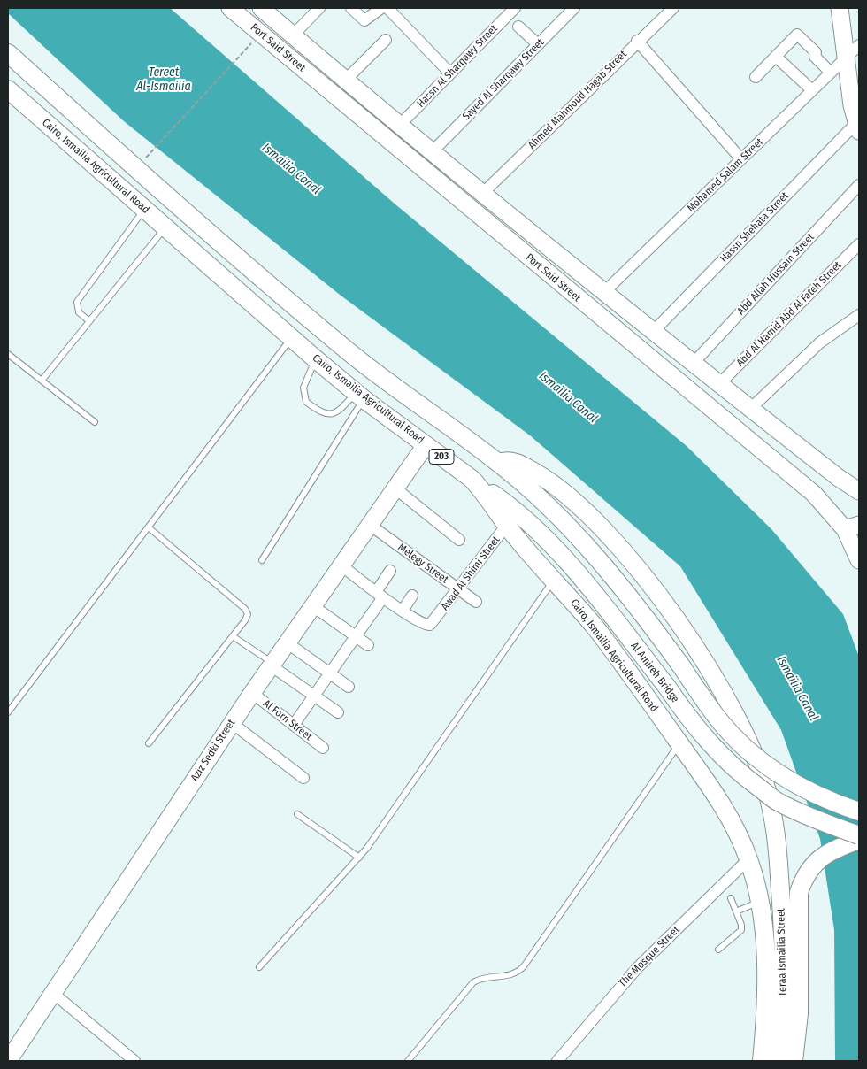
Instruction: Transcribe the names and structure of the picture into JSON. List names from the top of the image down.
{
  "streets": {
    "main road": [
      "Port Said Street",
      "Cairo, Ismailia Agricultural Road",
      "203",
      "Al Amireh Bridge",
      "Aziz Sedki Street",
      "Teraa Ismailia Street"
    ],
    "street": [
      "Hassn Al Sharqawy Street",
      "Sayed Al Sharqawy Street",
      "Ahmed Mahmoud Hagab Street",
      "Mohamed Salam Street",
      "Hassn Shehata Street",
      "Abd Allah Hussain Street",
      "Abd Al Hamid Abd Al Fateh Street",
      "Melegy Street",
      "Awad Al Shimi Street",
      "Al Forn Street",
      "The Mosque Street"
    ]
  },
  "crossings": [
    ["Port Said Street", "Hassn Al Sharqawy Street"],
    ["Port Said Street", "Sayed Al Sharqawy Street"],
    ["Port Said Street", "Ahmed Mahmoud Hagab Street"],
    ["Port Said Street", "Mohamed Salam Street"],
    ["Port Said Street", "Hassn Shehata Street"],
    ["Port Said Street", "Abd Allah Hussain Street"],
    ["Port Said Street", "Abd Al Hamid Abd Al Fateh Street"],
    ["Cairo, Ismailia Agricultural Road", "Awad Al Shimi Street"],
    ["Cairo, Ismailia Agricultural Road", "Al Amireh Bridge"],
    ["Cairo, Ismailia Agricultural Road", "Aziz Sedki Street"],
    ["Cairo, Ismailia Agricultural Road", "Teraa Ismailia Street"],
    ["Cairo, Ismailia Agricultural Road", "The Mosque Street"],
    ["203", "Teraa Ismailia Street"],
    ["Melegy Street", "Awad Al Shimi Street"],
    ["Melegy Street", "Aziz Sedki Street"],
    ["Al Forn Street", "Aziz Sedki Street"]
  ],
  "water": ["Tereet Al-Ismailia", "Ismaïlia Canal"]
}
